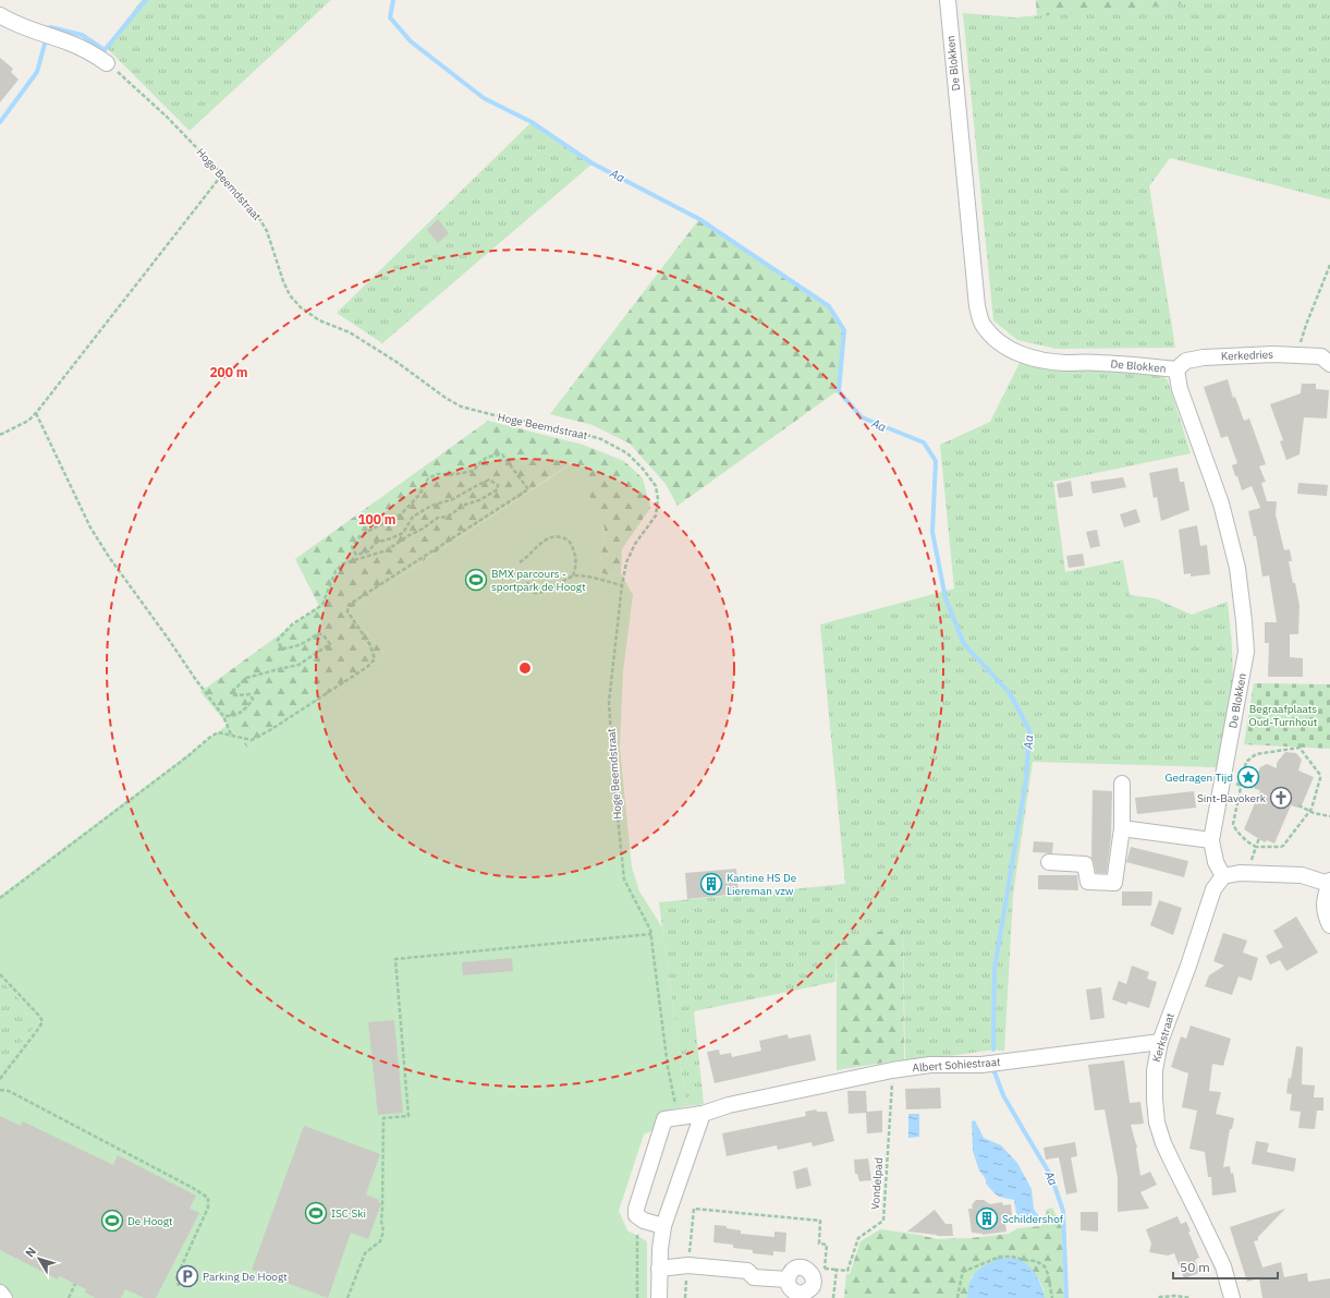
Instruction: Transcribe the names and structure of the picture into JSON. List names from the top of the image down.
{
  "streets": {
    "street": [
      "De Blokken",
      "Kerkedries",
      "Kerkstraat",
      "Albert Sohiestraat"
    ],
    "path": ["Hoge Beemdstraat", "Vondelpad"]
  },
  "crossings": [
    ["De Blokken", "Kerkedries"],
    ["Hoge Beemdstraat", "Albert Sohiestraat"],
    ["Kerkstraat", "Albert Sohiestraat"],
    ["Albert Sohiestraat", "Vondelpad"]
  ],
  "water": ["Aa"],
  "parks": ["Begraafplaats Oud-Turnhout"],
  "places": {
    "sports": ["BMX parcours - sportpark de Hoogt", "ISC Ski", "De Hoogt"],
    "place": ["Gedragen Tijd"],
    "church": ["Sint-Bavokerk"],
    "building": ["Kantine HS De Liereman vzw", "Schildershof"],
    "parking": ["Parking De Hoogt"]
  },
  "scale_bar": "50 m",
  "north": "top left",
  "rings": ["200 m", "100 m"]
}
